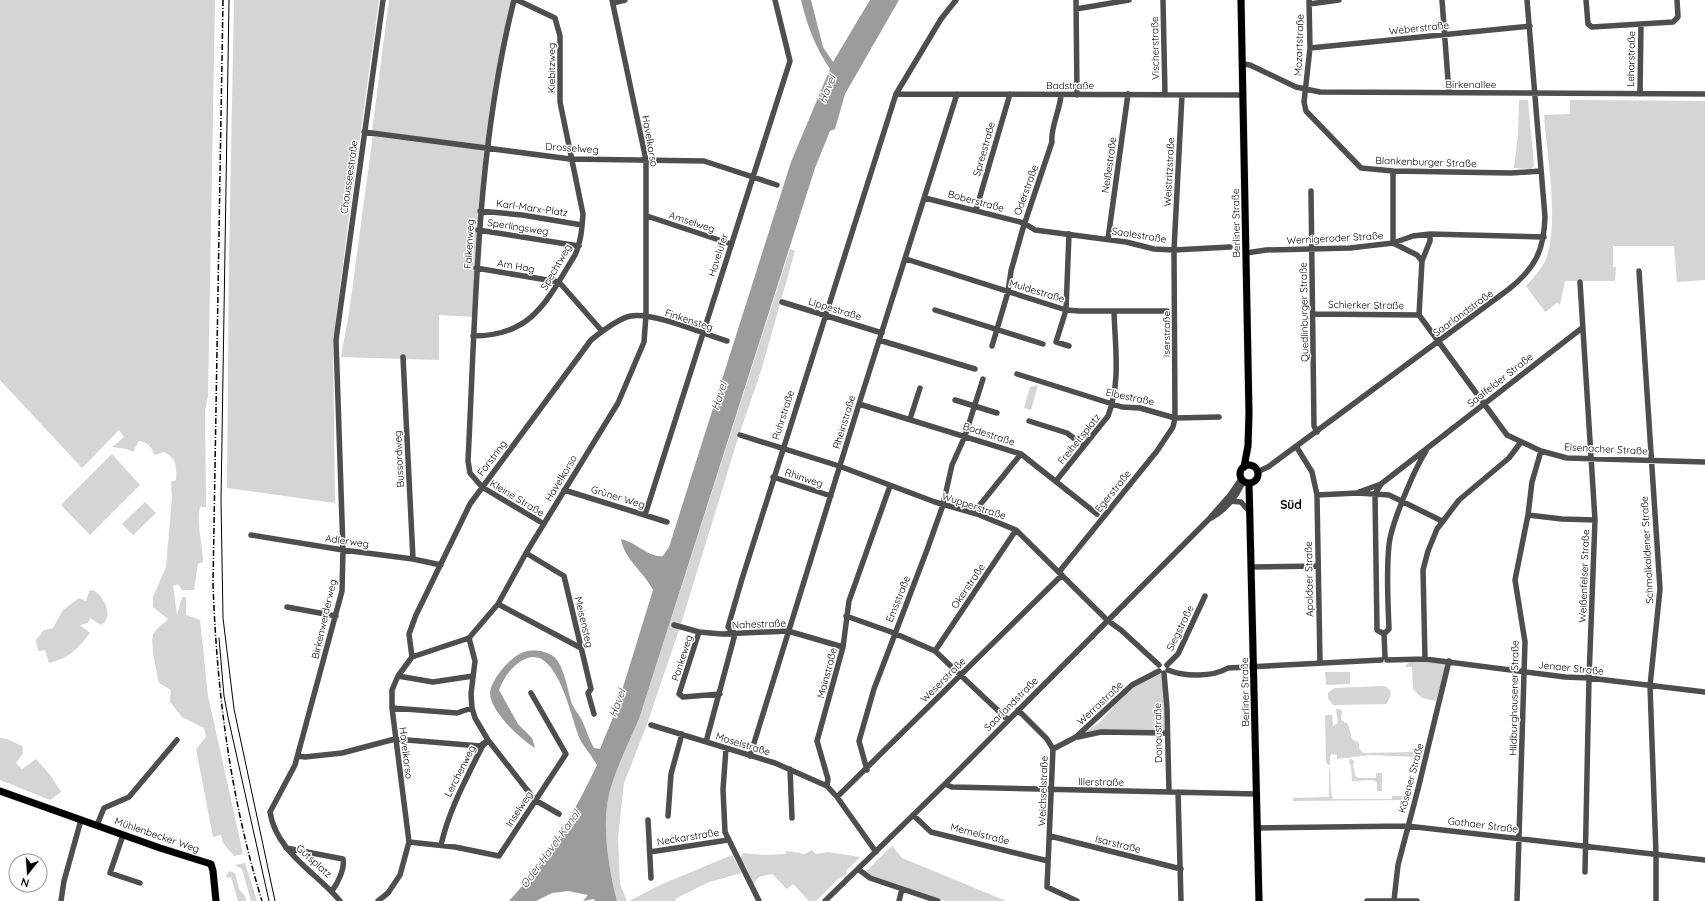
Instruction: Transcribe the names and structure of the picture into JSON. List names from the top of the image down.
{
  "streets": {
    "main road": ["Berliner Straße", "Mühlenbecker Weg"],
    "street": [
      "Weberstraße",
      "Mozartstraße",
      "Vischerstraße",
      "Leharstraße",
      "Kiebitzweg",
      "Birkenallee",
      "Badstraße",
      "Havelkorso",
      "Drosselweg",
      "Spreestraße",
      "Blankenburger Straße",
      "Neißestraße",
      "Weistritzstraße",
      "Chausseestraße",
      "Oderstraße",
      "Boberstraße",
      "Karl-Marx-Platz",
      "Amselweg",
      "Sperlingsweg",
      "Saalestraße",
      "Wernigeroder Straße",
      "Falkenweg",
      "Havelufer",
      "Am Hag",
      "Spechtweg",
      "Muldestraße",
      "Schierker Straße",
      "Lippestraße",
      "Quedlinburger Straße",
      "Saarlandstraße",
      "Finkensteg",
      "Iserstraße",
      "Saalfelder Straße",
      "Elbestraße",
      "Ruhrstraße",
      "Rheinstraße",
      "Bodestraße",
      "Freiheitsplatz",
      "Eisenacher Straße",
      "Forstring",
      "Bussardweg",
      "Rhinweg",
      "Egerstraße",
      "Grüner Weg",
      "Kleine Straße",
      "Wupperstraße",
      "Adlerweg",
      "Schmalkaldener Straße",
      "Weißenfelser Straße",
      "Apoldaer Straße",
      "Okerstraße",
      "Emsstraße",
      "Birkenwerderweg",
      "Meisensteg",
      "Nahestraße",
      "Siegstraße",
      "Pankeweg",
      "Jenaer Straße",
      "Mainstraße",
      "Weserstraße",
      "Hildburghausener Straße",
      "Werrastraße",
      "Donaustraße",
      "Moselstraße",
      "Lerchenweg",
      "Kösener Straße",
      "Illerstraße",
      "Weichselstraße",
      "Inselweg",
      "Gothaer Straße",
      "Memelstraße",
      "Neckarstraße",
      "Isarstraße",
      "Gutsplatz"
    ]
  },
  "crossings": [
    ["Weberstraße", "Mozartstraße"],
    ["Weberstraße", "Saarlandstraße"],
    ["Mozartstraße", "Birkenallee"],
    ["Mozartstraße", "Blankenburger Straße"],
    ["Vischerstraße", "Badstraße"],
    ["Leharstraße", "Birkenallee"],
    ["Kiebitzweg", "Drosselweg"],
    ["Kiebitzweg", "Spechtweg"],
    ["Birkenallee", "Blankenburger Straße"],
    ["Birkenallee", "Berliner Straße"],
    ["Birkenallee", "Saarlandstraße"],
    ["Badstraße", "Spreestraße"],
    ["Badstraße", "Neißestraße"],
    ["Badstraße", "Weistritzstraße"],
    ["Badstraße", "Oderstraße"],
    ["Badstraße", "Berliner Straße"],
    ["Badstraße", "Ruhrstraße"],
    ["Badstraße", "Rheinstraße"],
    ["Havelkorso", "Drosselweg"],
    ["Havelkorso", "Amselweg"],
    ["Havelkorso", "Finkensteg"],
    ["Havelkorso", "Forstring"],
    ["Havelkorso", "Grüner Weg"],
    ["Havelkorso", "Kleine Straße"],
    ["Havelkorso", "Meisensteg"],
    ["Havelkorso", "Lerchenweg"],
    ["Havelkorso", "Inselweg"],
    ["Drosselweg", "Chausseestraße"],
    ["Drosselweg", "Falkenweg"],
    ["Drosselweg", "Havelufer"],
    ["Drosselweg", "Spechtweg"],
    ["Spreestraße", "Boberstraße"],
    ["Blankenburger Straße", "Saarlandstraße"],
    ["Neißestraße", "Saalestraße"],
    ["Weistritzstraße", "Saalestraße"],
    ["Weistritzstraße", "Iserstraße"],
    ["Chausseestraße", "Birkenwerderweg"],
    ["Oderstraße", "Boberstraße"],
    ["Oderstraße", "Muldestraße"],
    ["Boberstraße", "Saalestraße"],
    ["Boberstraße", "Rheinstraße"],
    ["Karl-Marx-Platz", "Falkenweg"],
    ["Karl-Marx-Platz", "Spechtweg"],
    ["Amselweg", "Havelufer"],
    ["Berliner Straße", "Wernigeroder Straße"],
    ["Berliner Straße", "Saarlandstraße"],
    ["Berliner Straße", "Jenaer Straße"],
    ["Berliner Straße", "Illerstraße"],
    ["Berliner Straße", "Gothaer Straße"],
    ["Sperlingsweg", "Falkenweg"],
    ["Sperlingsweg", "Spechtweg"],
    ["Saalestraße", "Iserstraße"],
    ["Wernigeroder Straße", "Quedlinburger Straße"],
    ["Wernigeroder Straße", "Saarlandstraße"],
    ["Falkenweg", "Am Hag"],
    ["Falkenweg", "Spechtweg"],
    ["Falkenweg", "Forstring"],
    ["Falkenweg", "Kleine Straße"],
    ["Havelufer", "Finkensteg"],
    ["Havelufer", "Grüner Weg"],
    ["Am Hag", "Spechtweg"],
    ["Muldestraße", "Rheinstraße"],
    ["Muldestraße", "Freiheitsplatz"],
    ["Schierker Straße", "Quedlinburger Straße"],
    ["Schierker Straße", "Eisenacher Straße"],
    ["Lippestraße", "Ruhrstraße"],
    ["Lippestraße", "Rheinstraße"],
    ["Quedlinburger Straße", "Saarlandstraße"],
    ["Saarlandstraße", "Eisenacher Straße"],
    ["Saarlandstraße", "Wupperstraße"],
    ["Saarlandstraße", "Apoldaer Straße"],
    ["Saarlandstraße", "Illerstraße"],
    ["Saarlandstraße", "Weichselstraße"],
    ["Saarlandstraße", "Memelstraße"],
    ["Finkensteg", "Forstring"],
    ["Iserstraße", "Elbestraße"],
    ["Iserstraße", "Egerstraße"],
    ["Saalfelder Straße", "Eisenacher Straße"],
    ["Saalfelder Straße", "Weißenfelser Straße"],
    ["Saalfelder Straße", "Jenaer Straße"],
    ["Elbestraße", "Freiheitsplatz"],
    ["Elbestraße", "Egerstraße"],
    ["Ruhrstraße", "Rhinweg"],
    ["Ruhrstraße", "Wupperstraße"],
    ["Ruhrstraße", "Nahestraße"],
    ["Ruhrstraße", "Pankeweg"],
    ["Ruhrstraße", "Moselstraße"],
    ["Rheinstraße", "Bodestraße"],
    ["Rheinstraße", "Rhinweg"],
    ["Rheinstraße", "Wupperstraße"],
    ["Rheinstraße", "Nahestraße"],
    ["Rheinstraße", "Moselstraße"],
    ["Bodestraße", "Freiheitsplatz"],
    ["Bodestraße", "Emsstraße"],
    ["Eisenacher Straße", "Schmalkaldener Straße"],
    ["Eisenacher Straße", "Weißenfelser Straße"],
    ["Eisenacher Straße", "Hildburghausener Straße"],
    ["Forstring", "Kleine Straße"],
    ["Forstring", "Adlerweg"],
    ["Bussardweg", "Adlerweg"],
    ["Egerstraße", "Wupperstraße"],
    ["Egerstraße", "Weserstraße"],
    ["Wupperstraße", "Okerstraße"],
    ["Wupperstraße", "Emsstraße"],
    ["Wupperstraße", "Siegstraße"],
    ["Wupperstraße", "Mainstraße"],
    ["Wupperstraße", "Weserstraße"],
    ["Wupperstraße", "Werrastraße"],
    ["Wupperstraße", "Donaustraße"],
    ["Adlerweg", "Birkenwerderweg"],
    ["Schmalkaldener Straße", "Jenaer Straße"],
    ["Schmalkaldener Straße", "Gothaer Straße"],
    ["Weißenfelser Straße", "Jenaer Straße"],
    ["Weißenfelser Straße", "Gothaer Straße"],
    ["Apoldaer Straße", "Jenaer Straße"],
    ["Emsstraße", "Weserstraße"],
    ["Birkenwerderweg", "Gutsplatz"],
    ["Nahestraße", "Pankeweg"],
    ["Nahestraße", "Mainstraße"],
    ["Siegstraße", "Werrastraße"],
    ["Siegstraße", "Donaustraße"],
    ["Jenaer Straße", "Hildburghausener Straße"],
    ["Jenaer Straße", "Kösener Straße"],
    ["Mainstraße", "Moselstraße"],
    ["Hildburghausener Straße", "Gothaer Straße"],
    ["Werrastraße", "Donaustraße"],
    ["Werrastraße", "Weichselstraße"],
    ["Donaustraße", "Illerstraße"],
    ["Lerchenweg", "Inselweg"],
    ["Kösener Straße", "Gothaer Straße"],
    ["Illerstraße", "Weichselstraße"],
    ["Weichselstraße", "Memelstraße"],
    ["Weichselstraße", "Isarstraße"]
  ],
  "districts": ["Süd"],
  "water": ["Havel", "Oder-Havel-Kanal"],
  "north": "bottom"
}
